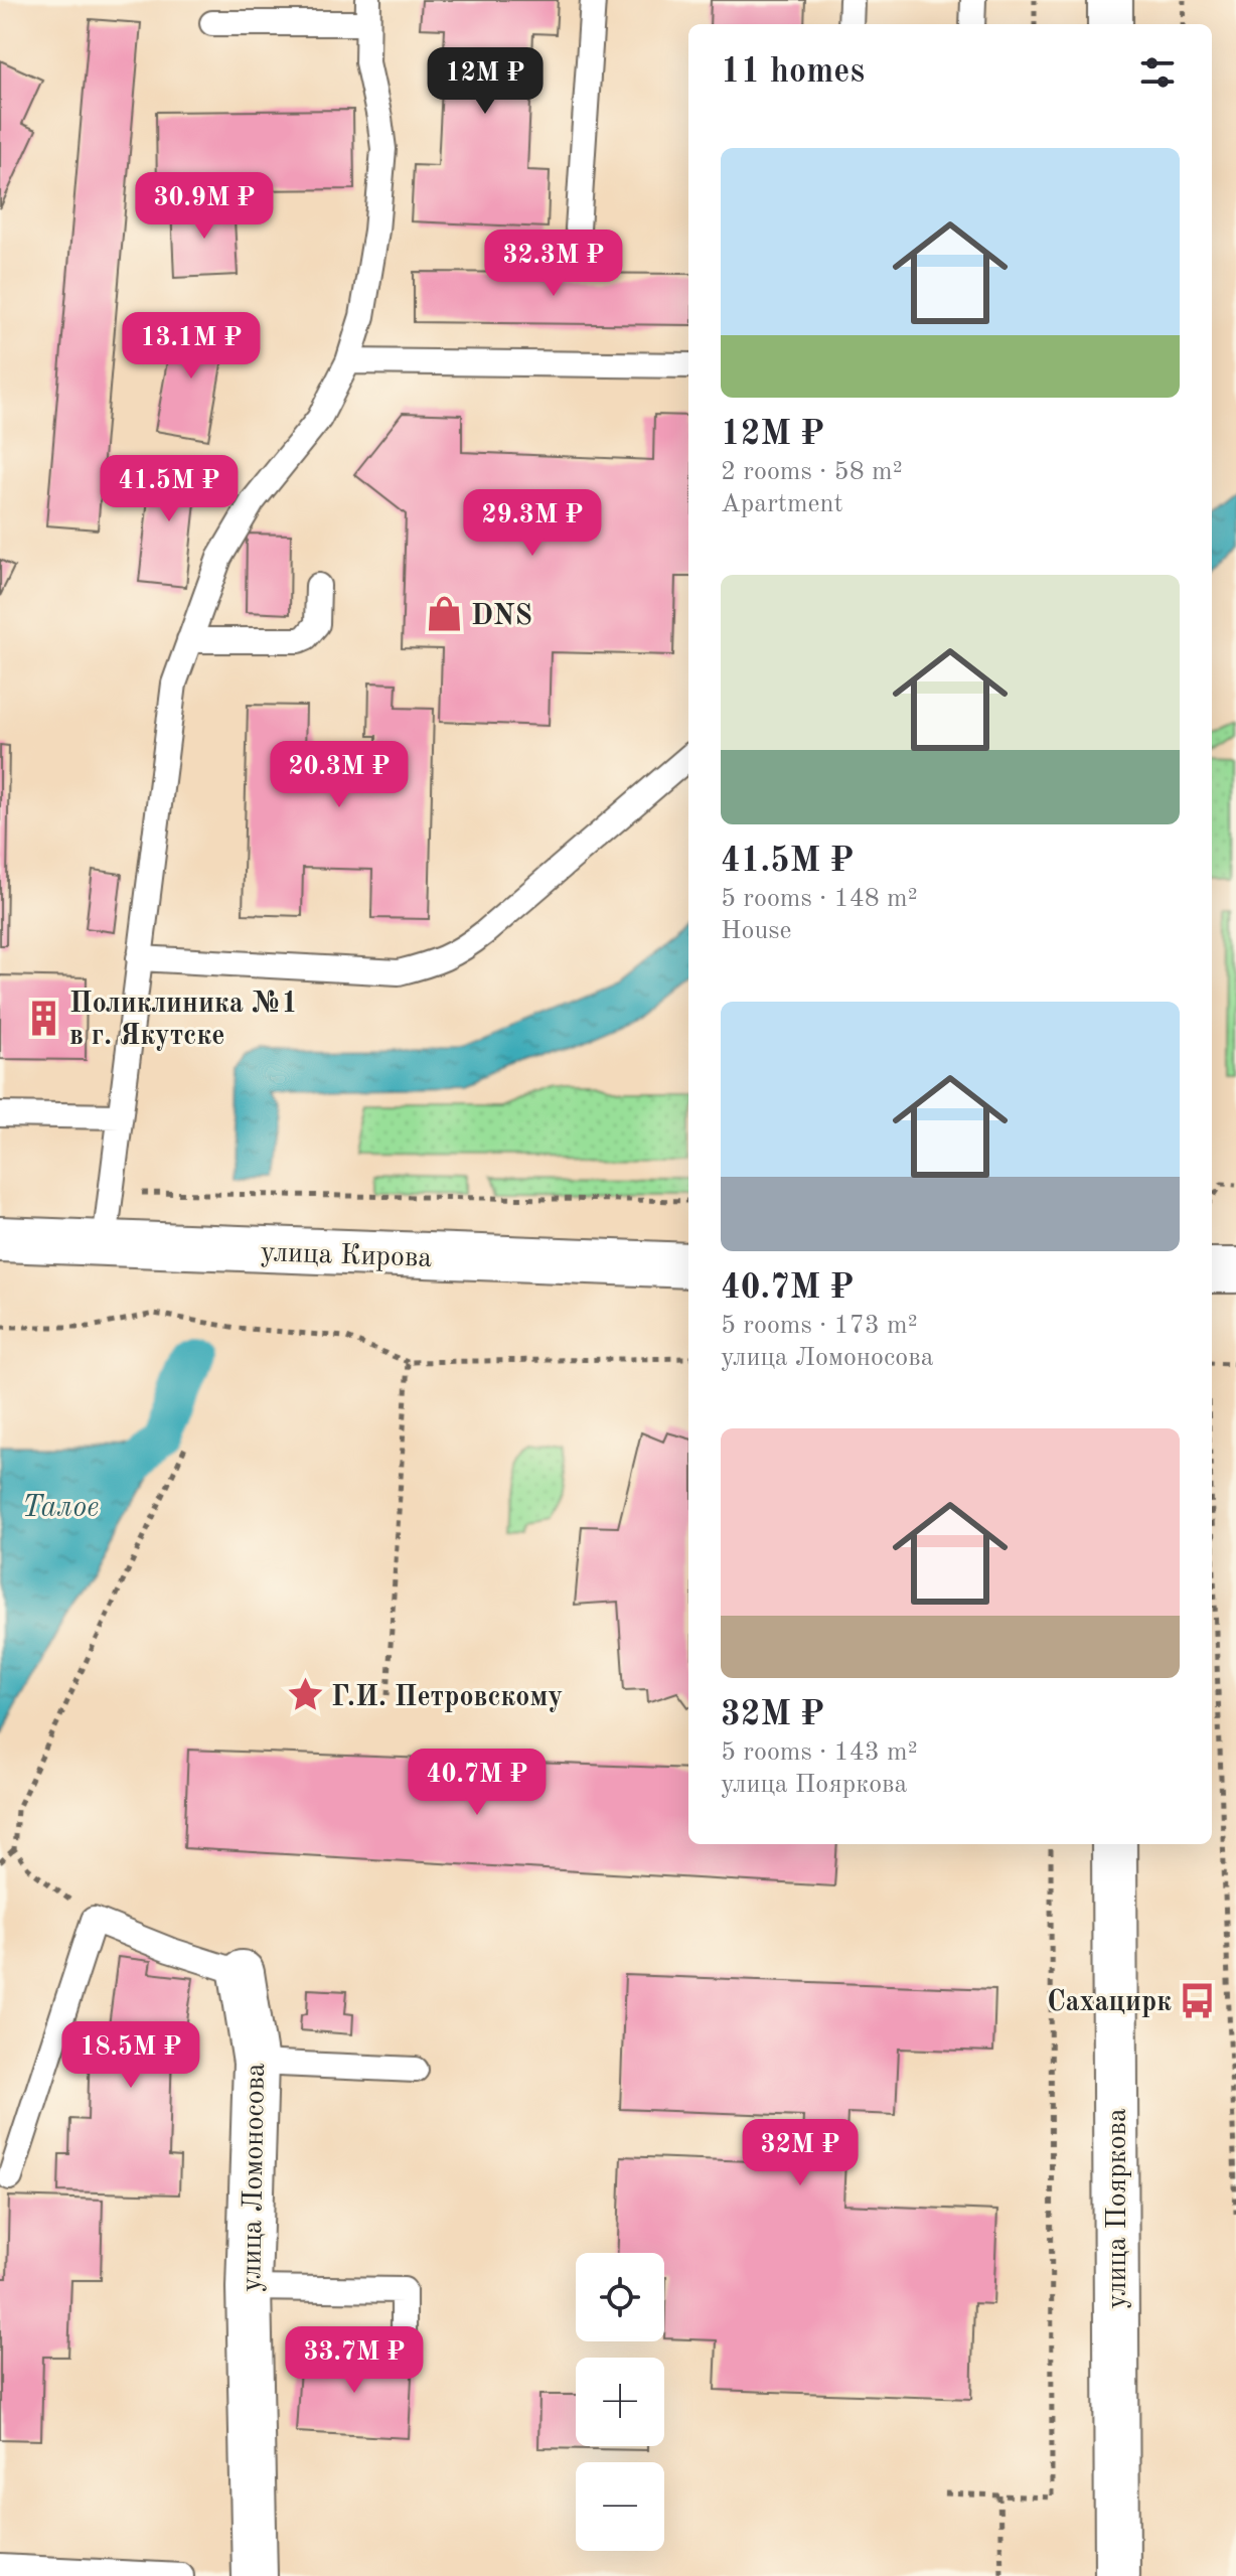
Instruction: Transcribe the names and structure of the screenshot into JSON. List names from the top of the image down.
{
  "streets": {
    "main road": ["улица Кирова", "улица Ломоносова", "улица Пояркова"]
  },
  "water": ["Талое"],
  "places": {
    "shop": ["DNS"],
    "building": ["Поликлиника №1 в г. Якутске"],
    "place": ["Г.И. Петровскому"],
    "bus stop": ["Сахацирк"]
  },
  "page": {
    "heading": "11 homes",
    "price": [
      "12M ₽",
      "30.9M ₽",
      "32.3M ₽",
      "13.1M ₽",
      "41.5M ₽",
      "29.3M ₽",
      "20.3M ₽",
      "40.7M ₽",
      "18.5M ₽",
      "32M ₽",
      "33.7M ₽"
    ],
    "list": [
      {
        "name": "12M ₽",
        "note": "2 rooms · 58 m² · Apartment"
      },
      {
        "name": "41.5M ₽",
        "note": "5 rooms · 148 m² · House"
      },
      {
        "name": "40.7M ₽",
        "note": "5 rooms · 173 m² · улица Ломоносова"
      },
      {
        "name": "32M ₽",
        "note": "5 rooms · 143 m² · улица Пояркова"
      }
    ],
    "map_buttons": ["+", "−"]
  }
}
